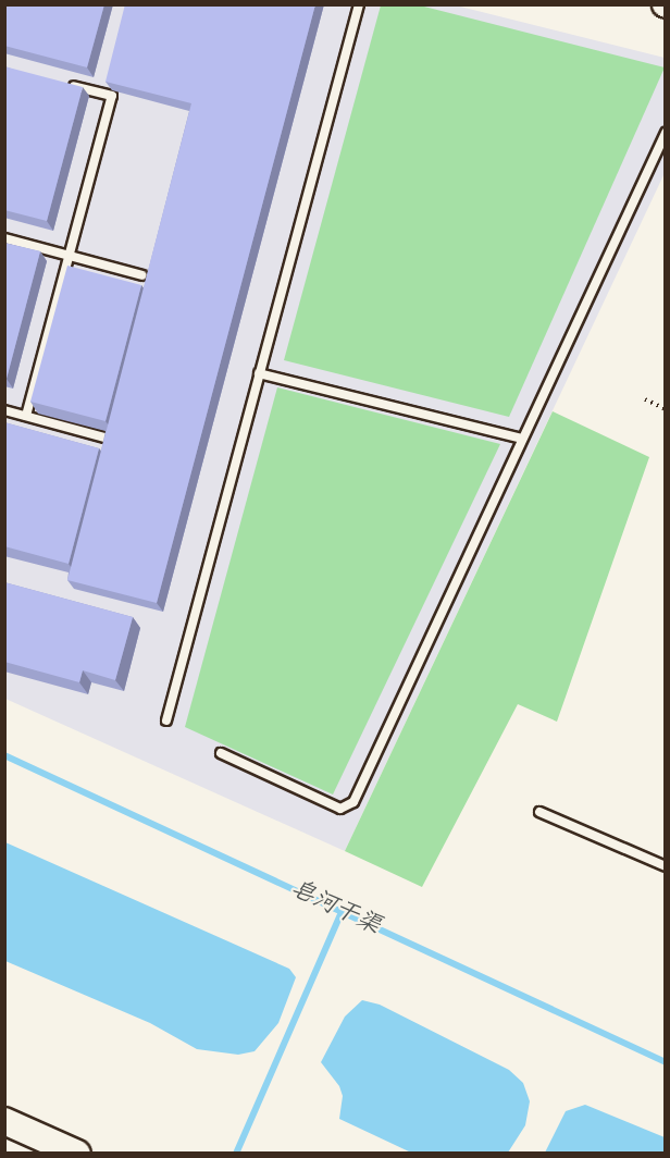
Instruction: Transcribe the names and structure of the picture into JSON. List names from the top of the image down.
{
  "water": ["皂河干渠"]
}
